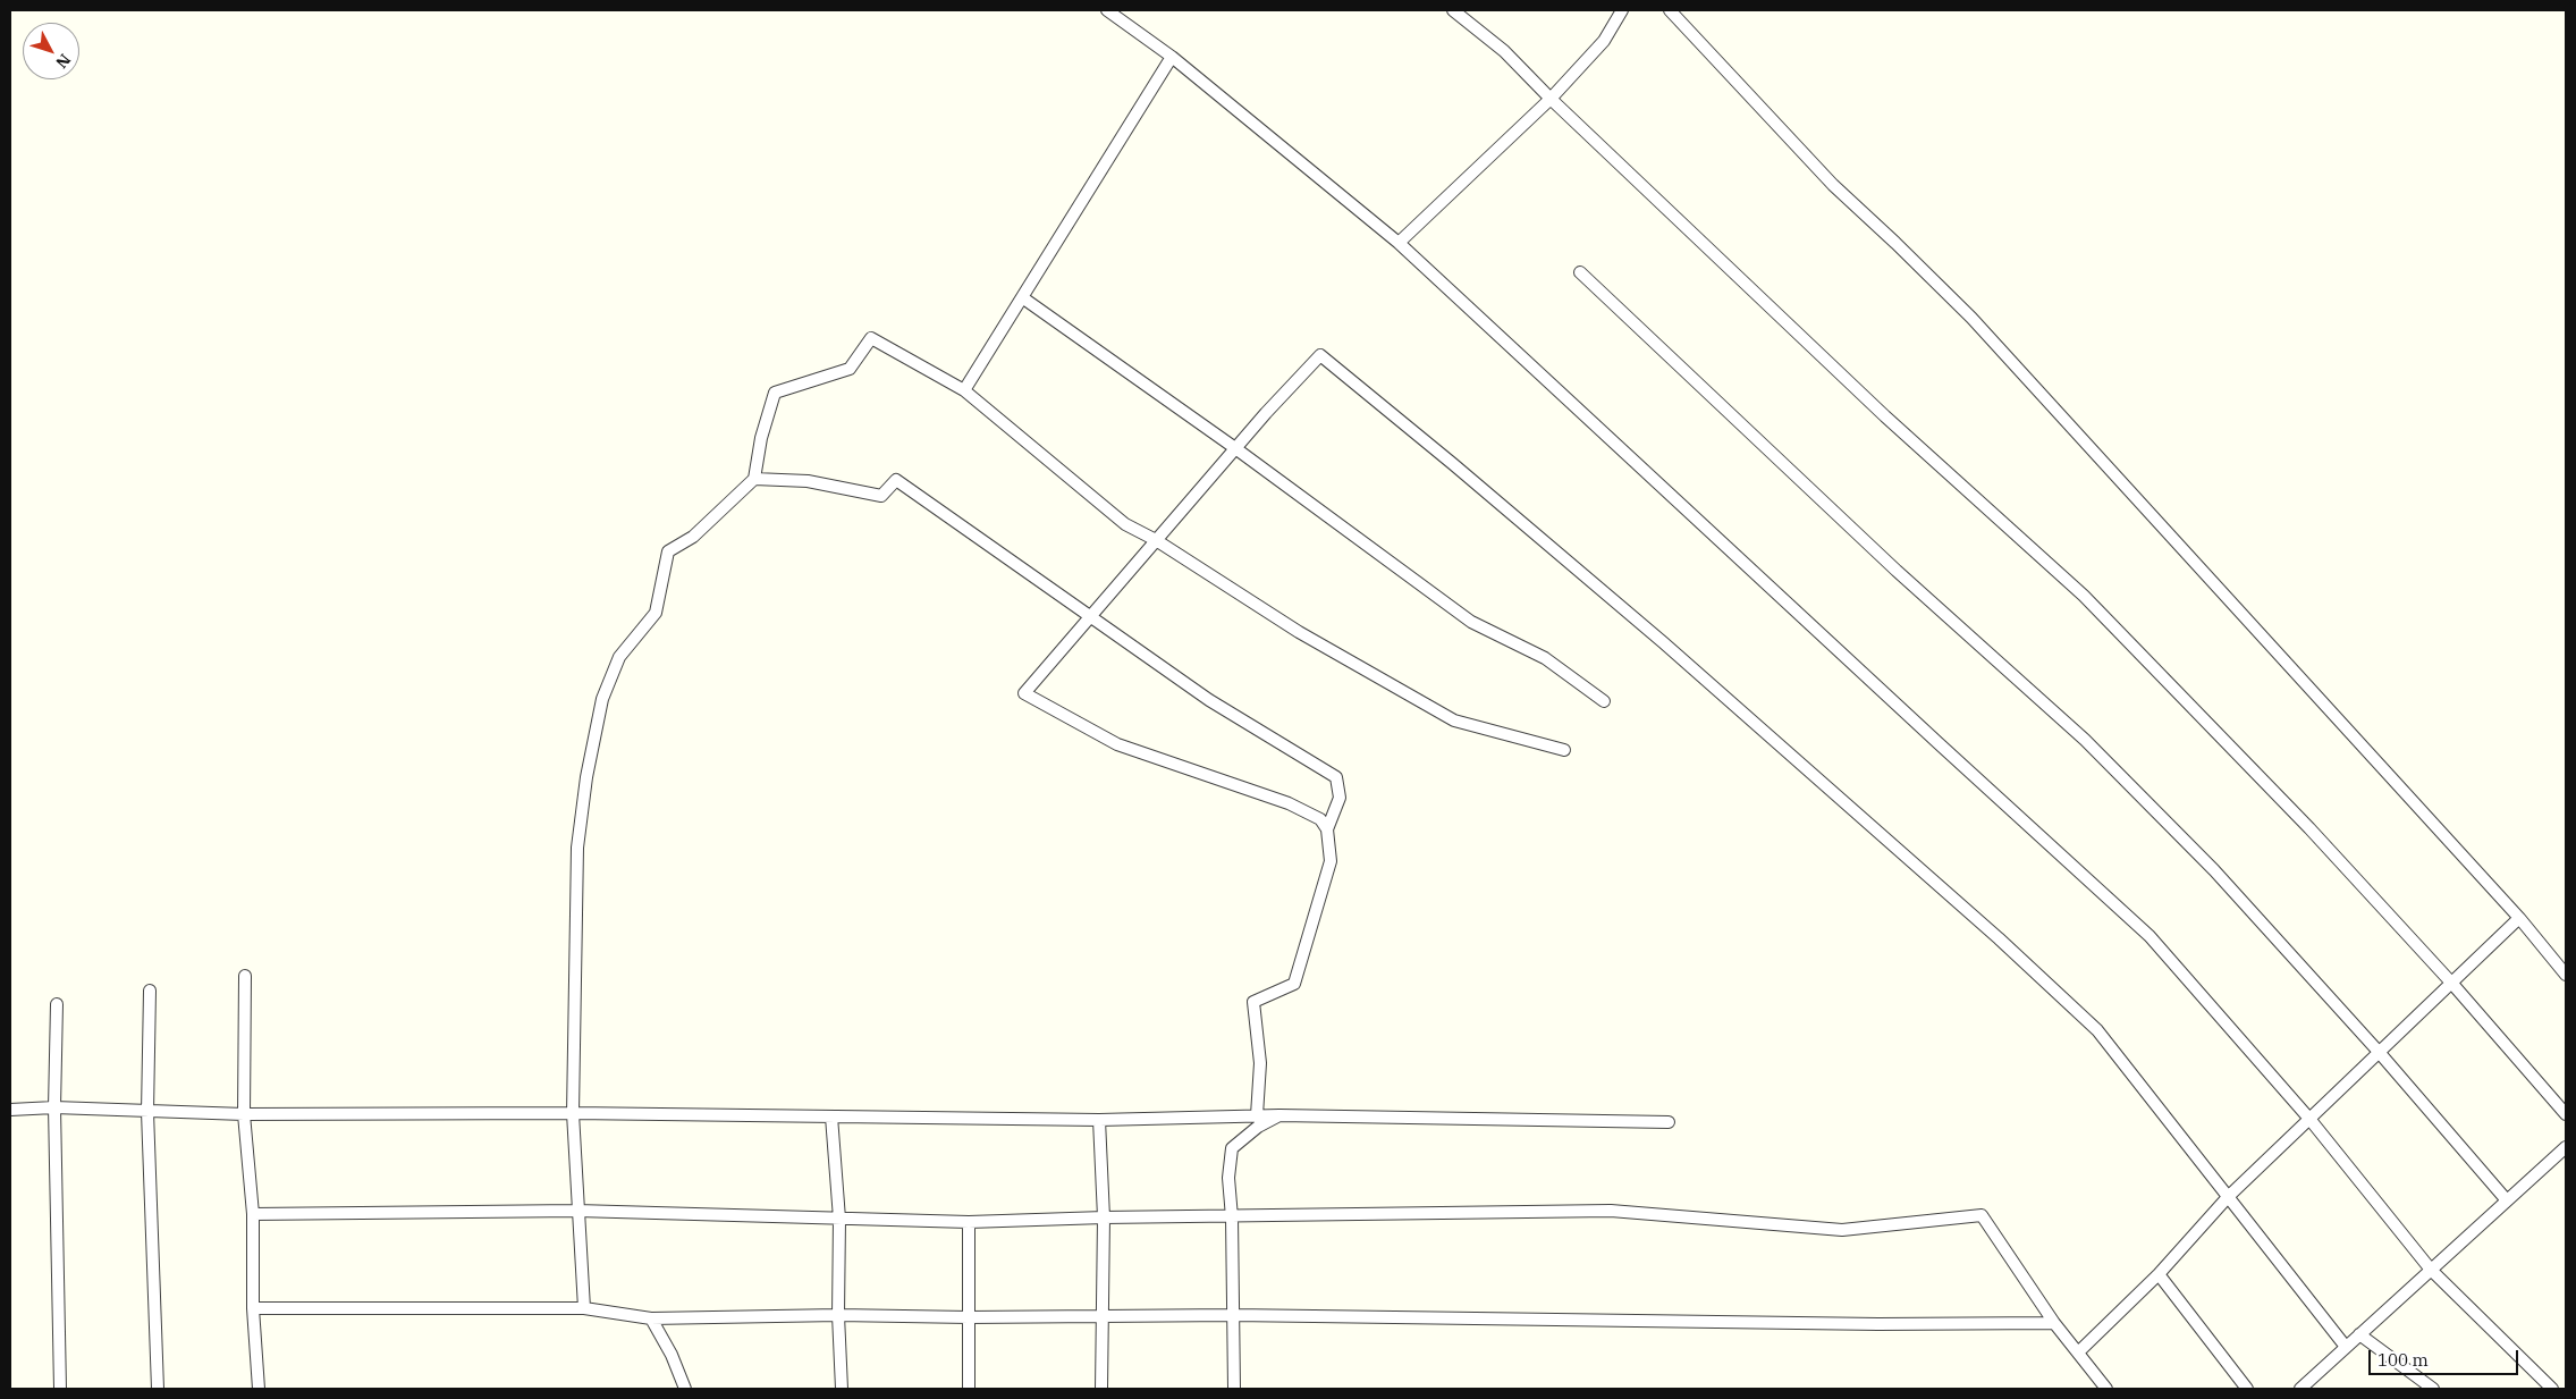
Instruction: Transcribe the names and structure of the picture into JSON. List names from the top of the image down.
{
  "scale_bar": "100 m",
  "north": "bottom right"
}
